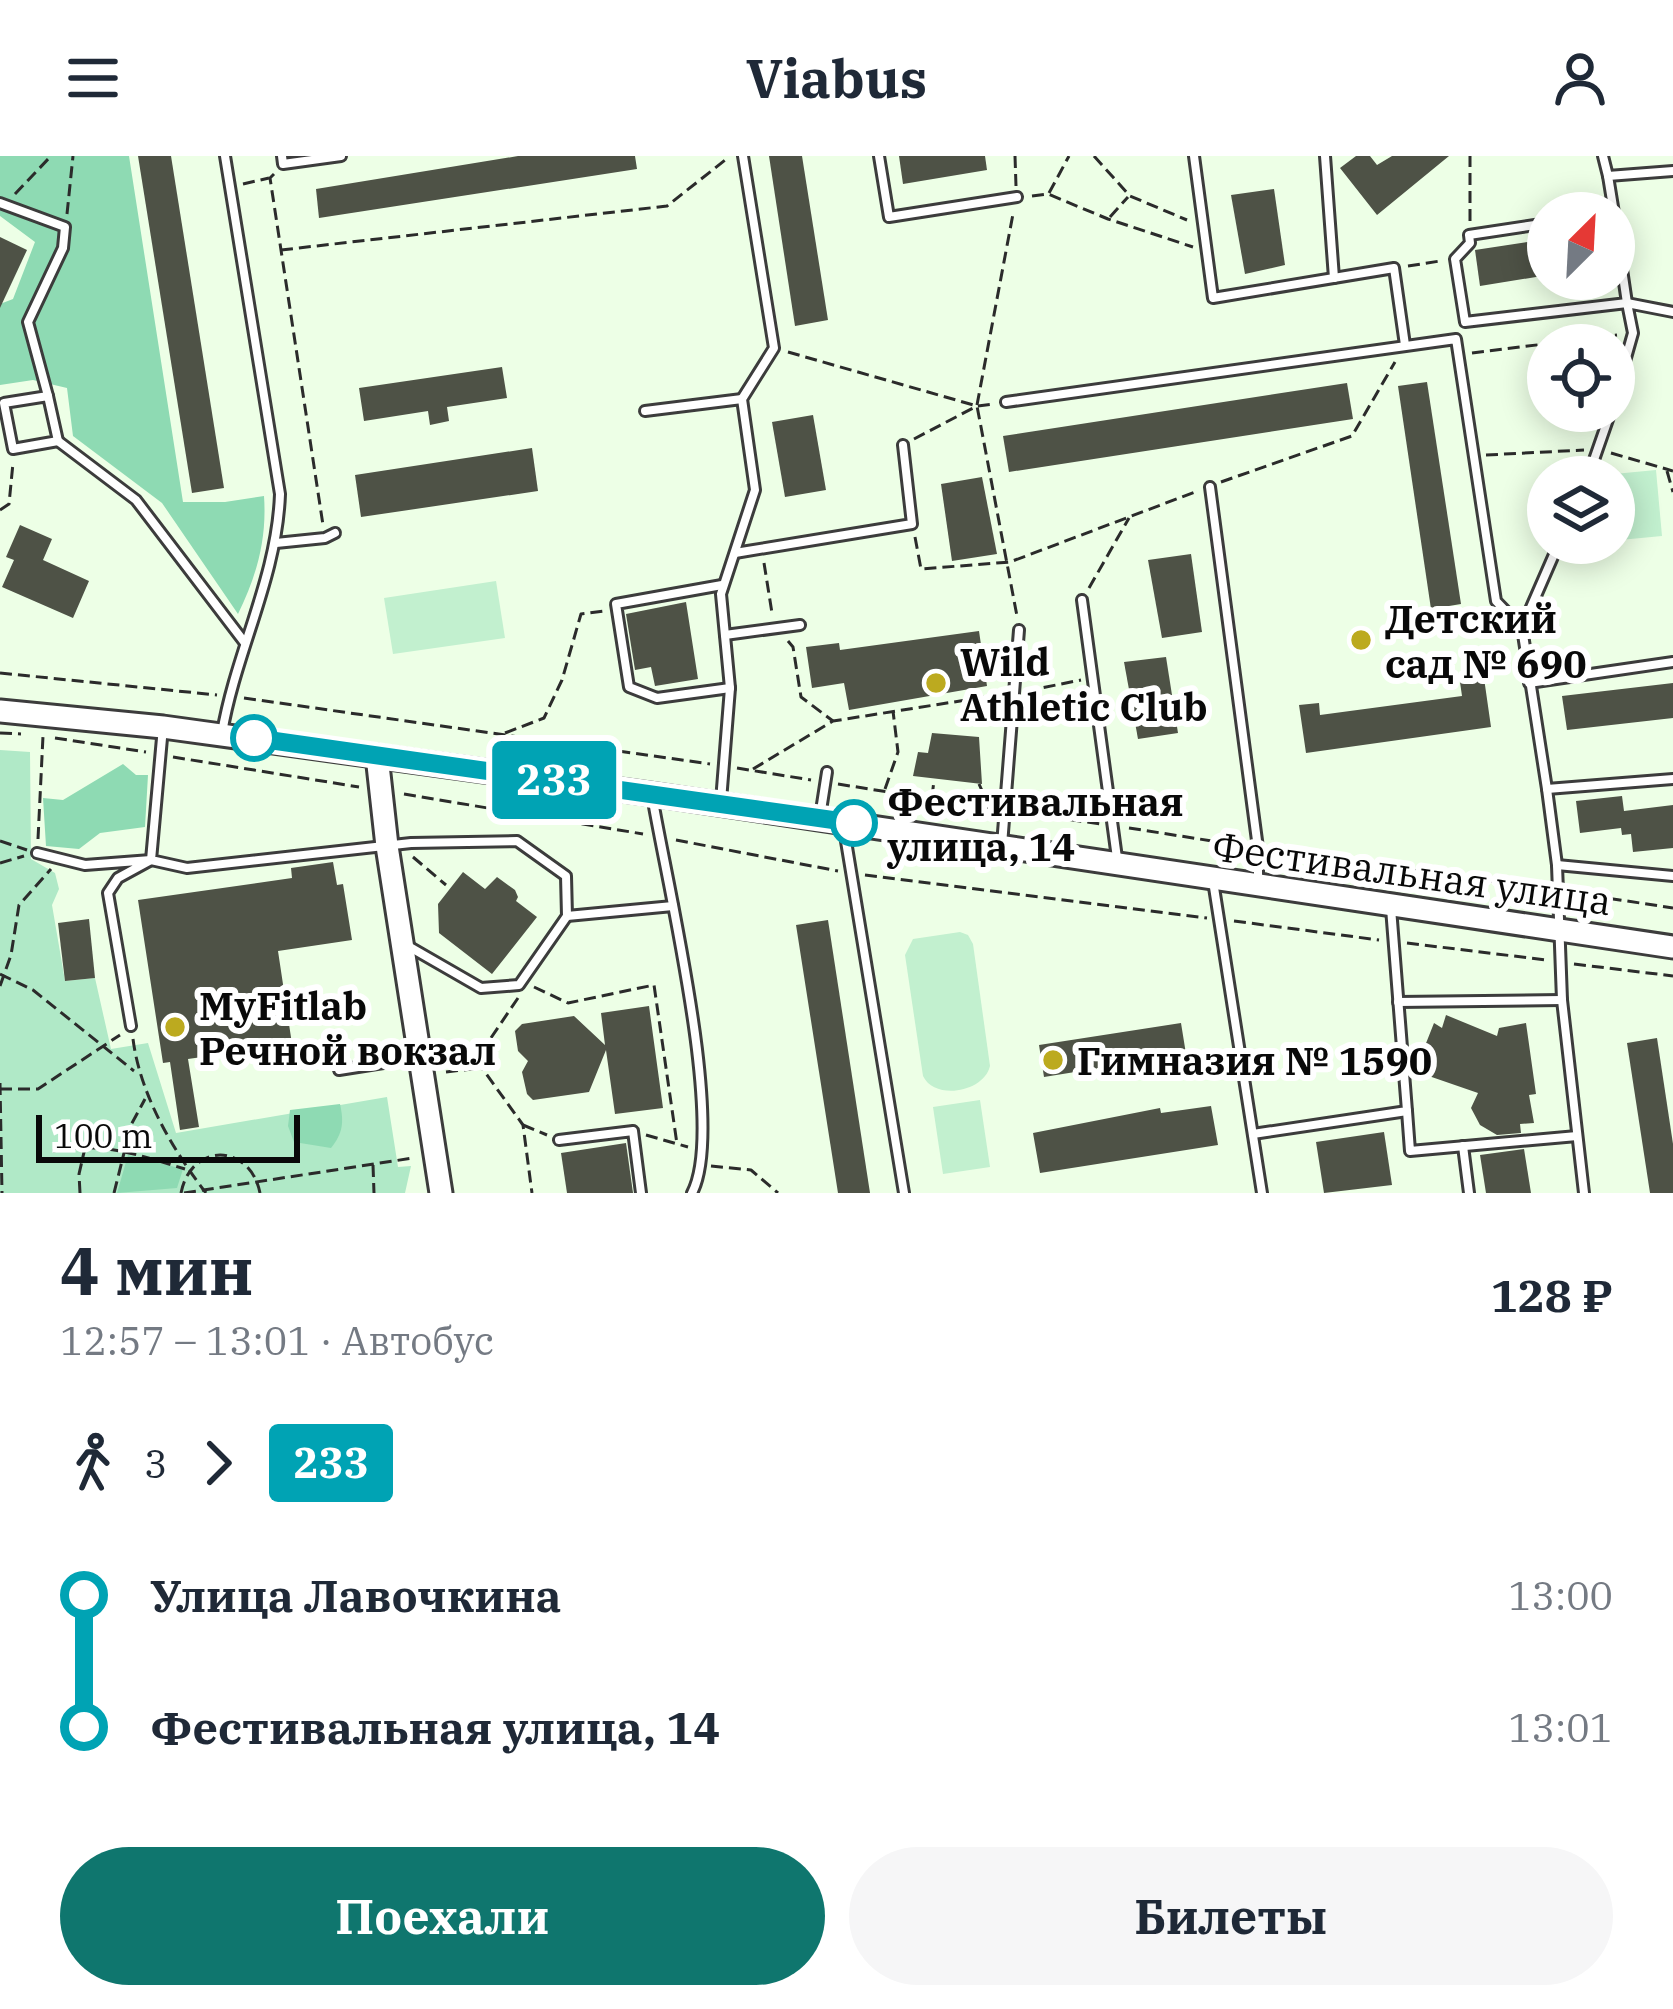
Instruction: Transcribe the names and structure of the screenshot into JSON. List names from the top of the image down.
{
  "streets": {
    "street": ["Фестивальная улица"]
  },
  "places": [
    "Детский сад № 690",
    "Wild Athletic Club",
    "Фестивальная улица, 14",
    "MyFitlab Речной вокзал",
    "Гимназия № 1590"
  ],
  "lines": ["bus line 233"],
  "scale_bar": "100 m",
  "north": "top right",
  "page": {
    "header": "Viabus",
    "on_map": "233",
    "scale": "100 m",
    "heading": ["4 мин", "12:57 – 13:01 · Автобус", "128 ₽"],
    "legs": ["3", "233"],
    "list": [
      {
        "name": "Улица Лавочкина",
        "value": "13:00"
      },
      {
        "name": "Фестивальная улица, 14",
        "value": "13:01"
      }
    ],
    "buttons": ["Поехали", "Билеты"]
  }
}
